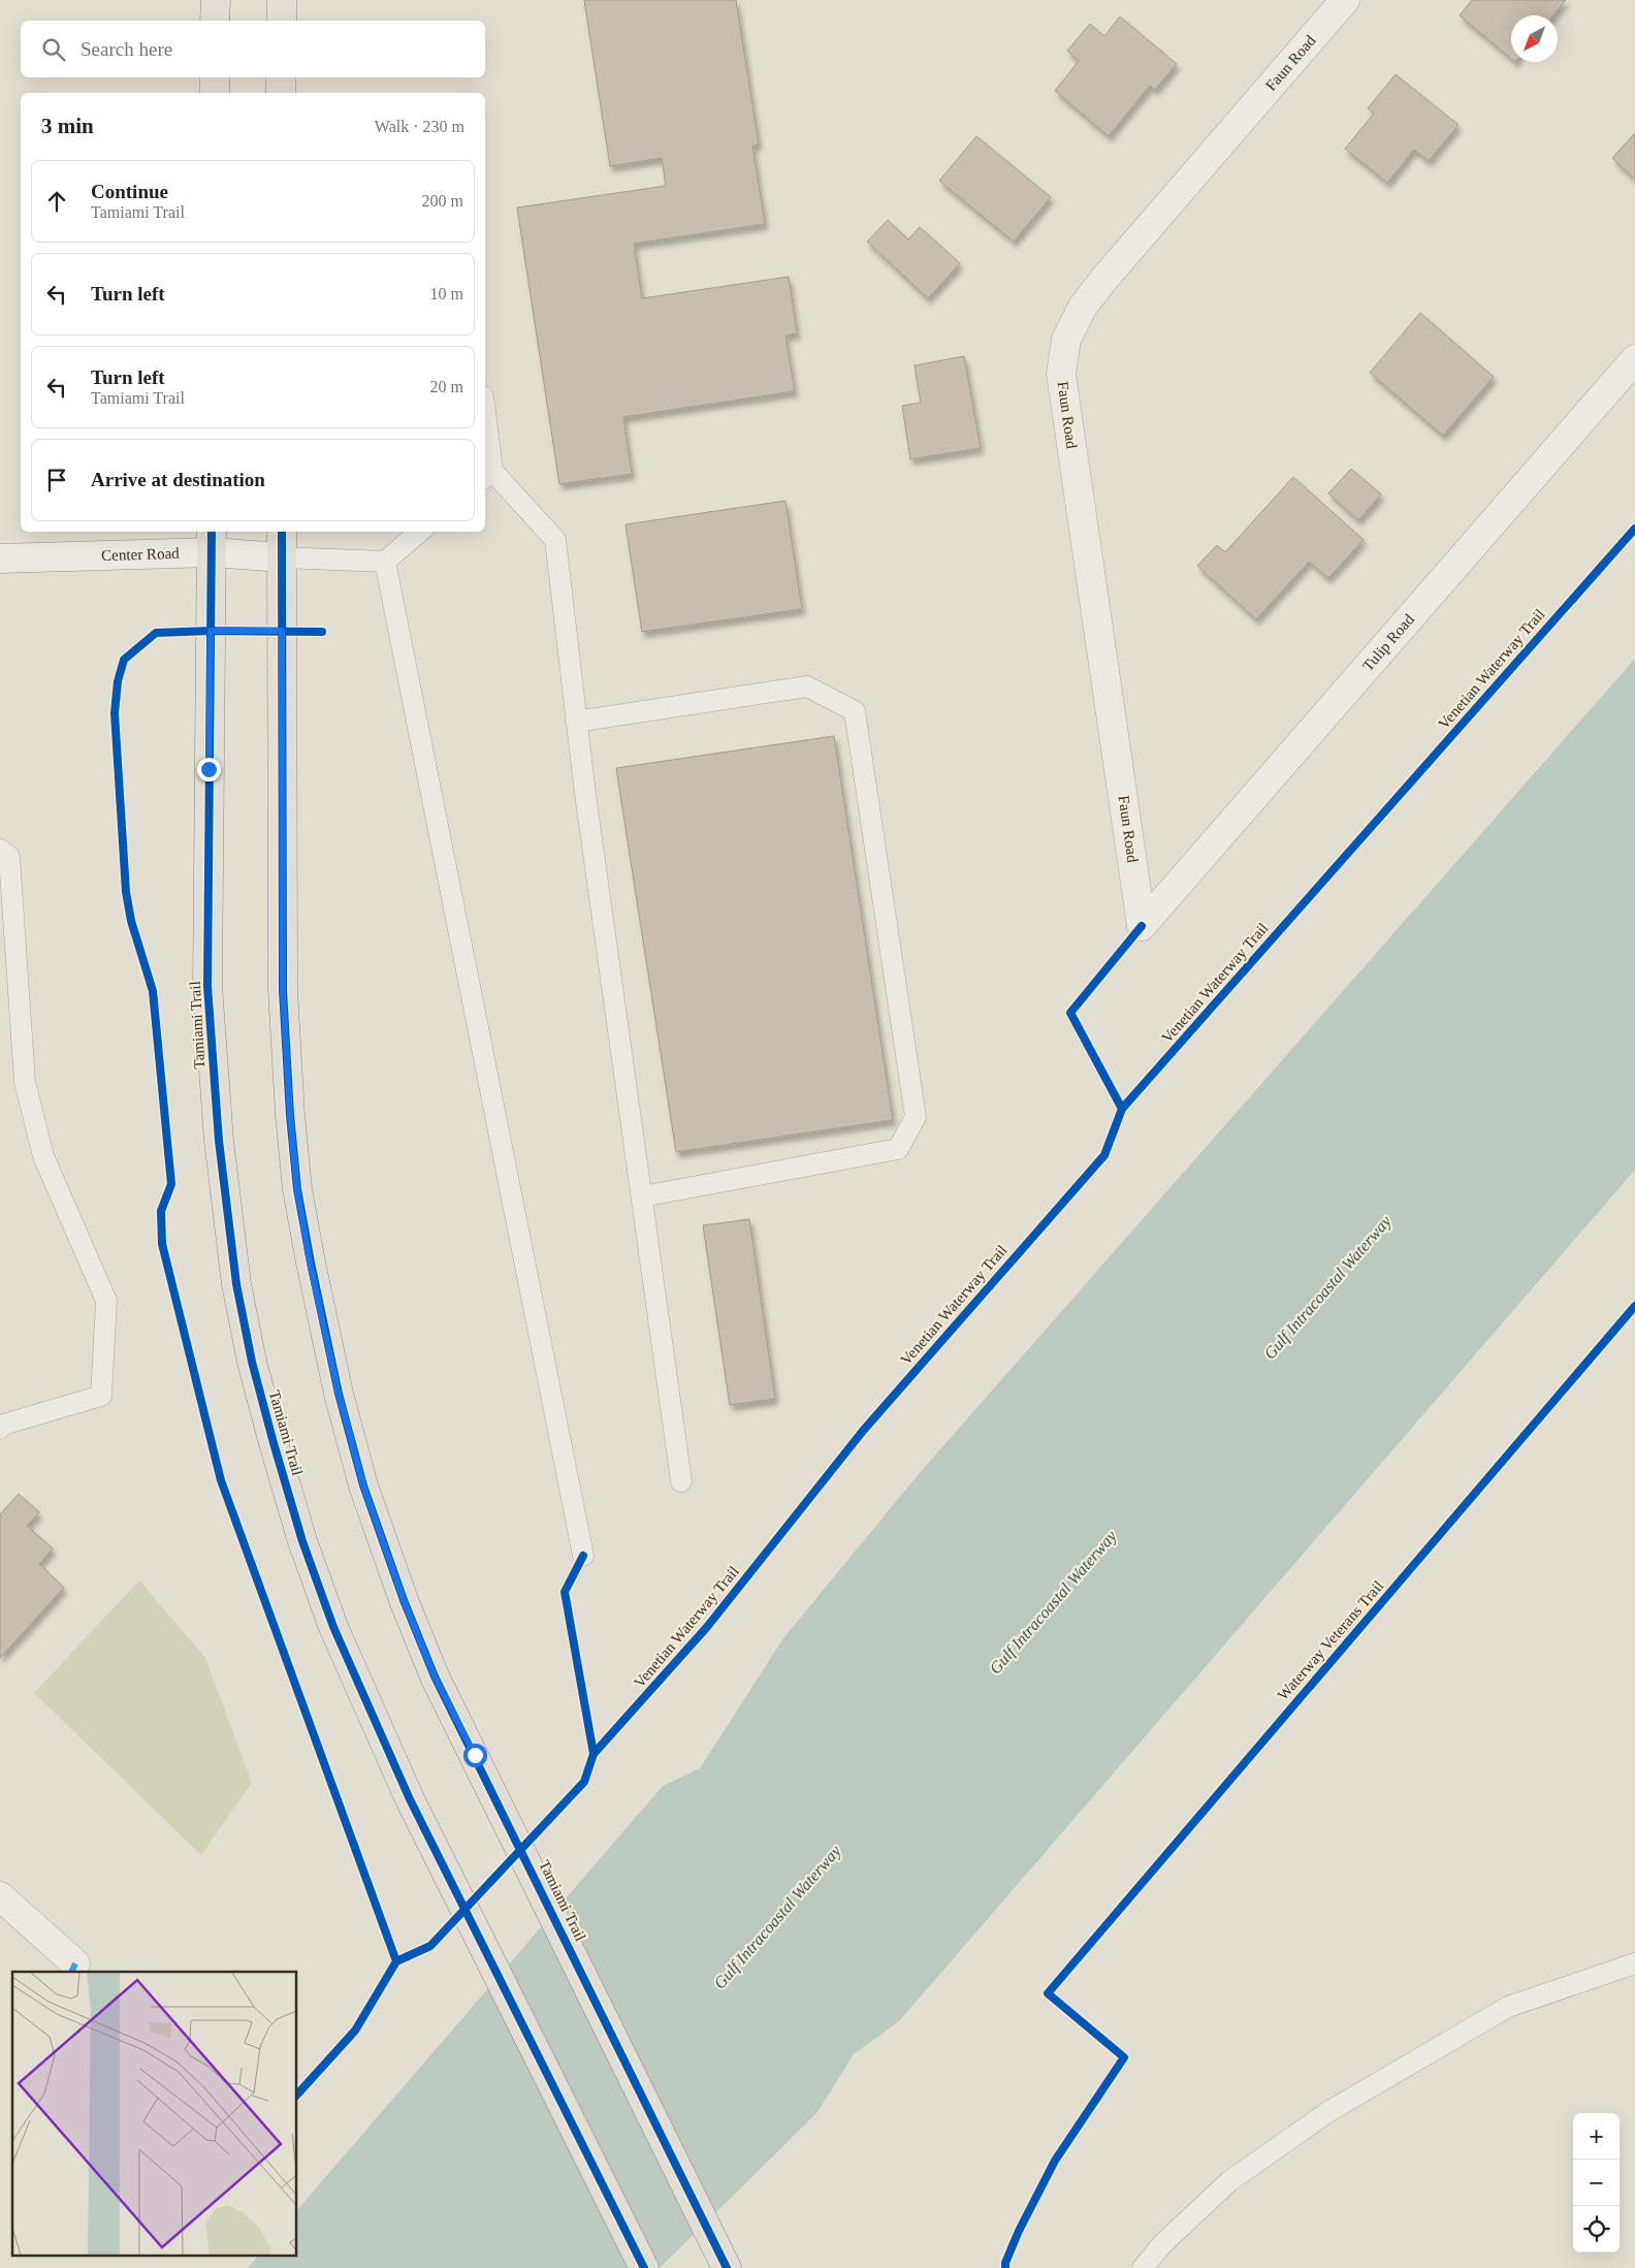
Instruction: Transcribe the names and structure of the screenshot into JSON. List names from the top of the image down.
{
  "streets": {
    "main road": ["Tamiami Trail"],
    "street": ["Faun Road", "Center Road", "Tulip Road"],
    "cycle path": ["Venetian Waterway Trail", "Waterway Veterans Trail"]
  },
  "crossings": [
    ["Faun Road", "Tulip Road"],
    ["Center Road", "Tamiami Trail"]
  ],
  "water": ["Gulf Intracoastal Waterway"],
  "north": "bottom left",
  "page": {
    "search": "Search here",
    "heading": ["3 min", "Walk · 230 m"],
    "list": [
      ["Continue", "Tamiami Trail", "200 m"],
      ["Turn left", "10 m"],
      ["Turn left", "Tamiami Trail", "20 m"],
      "Arrive at destination"
    ],
    "map_buttons": ["+", "−"]
  }
}
